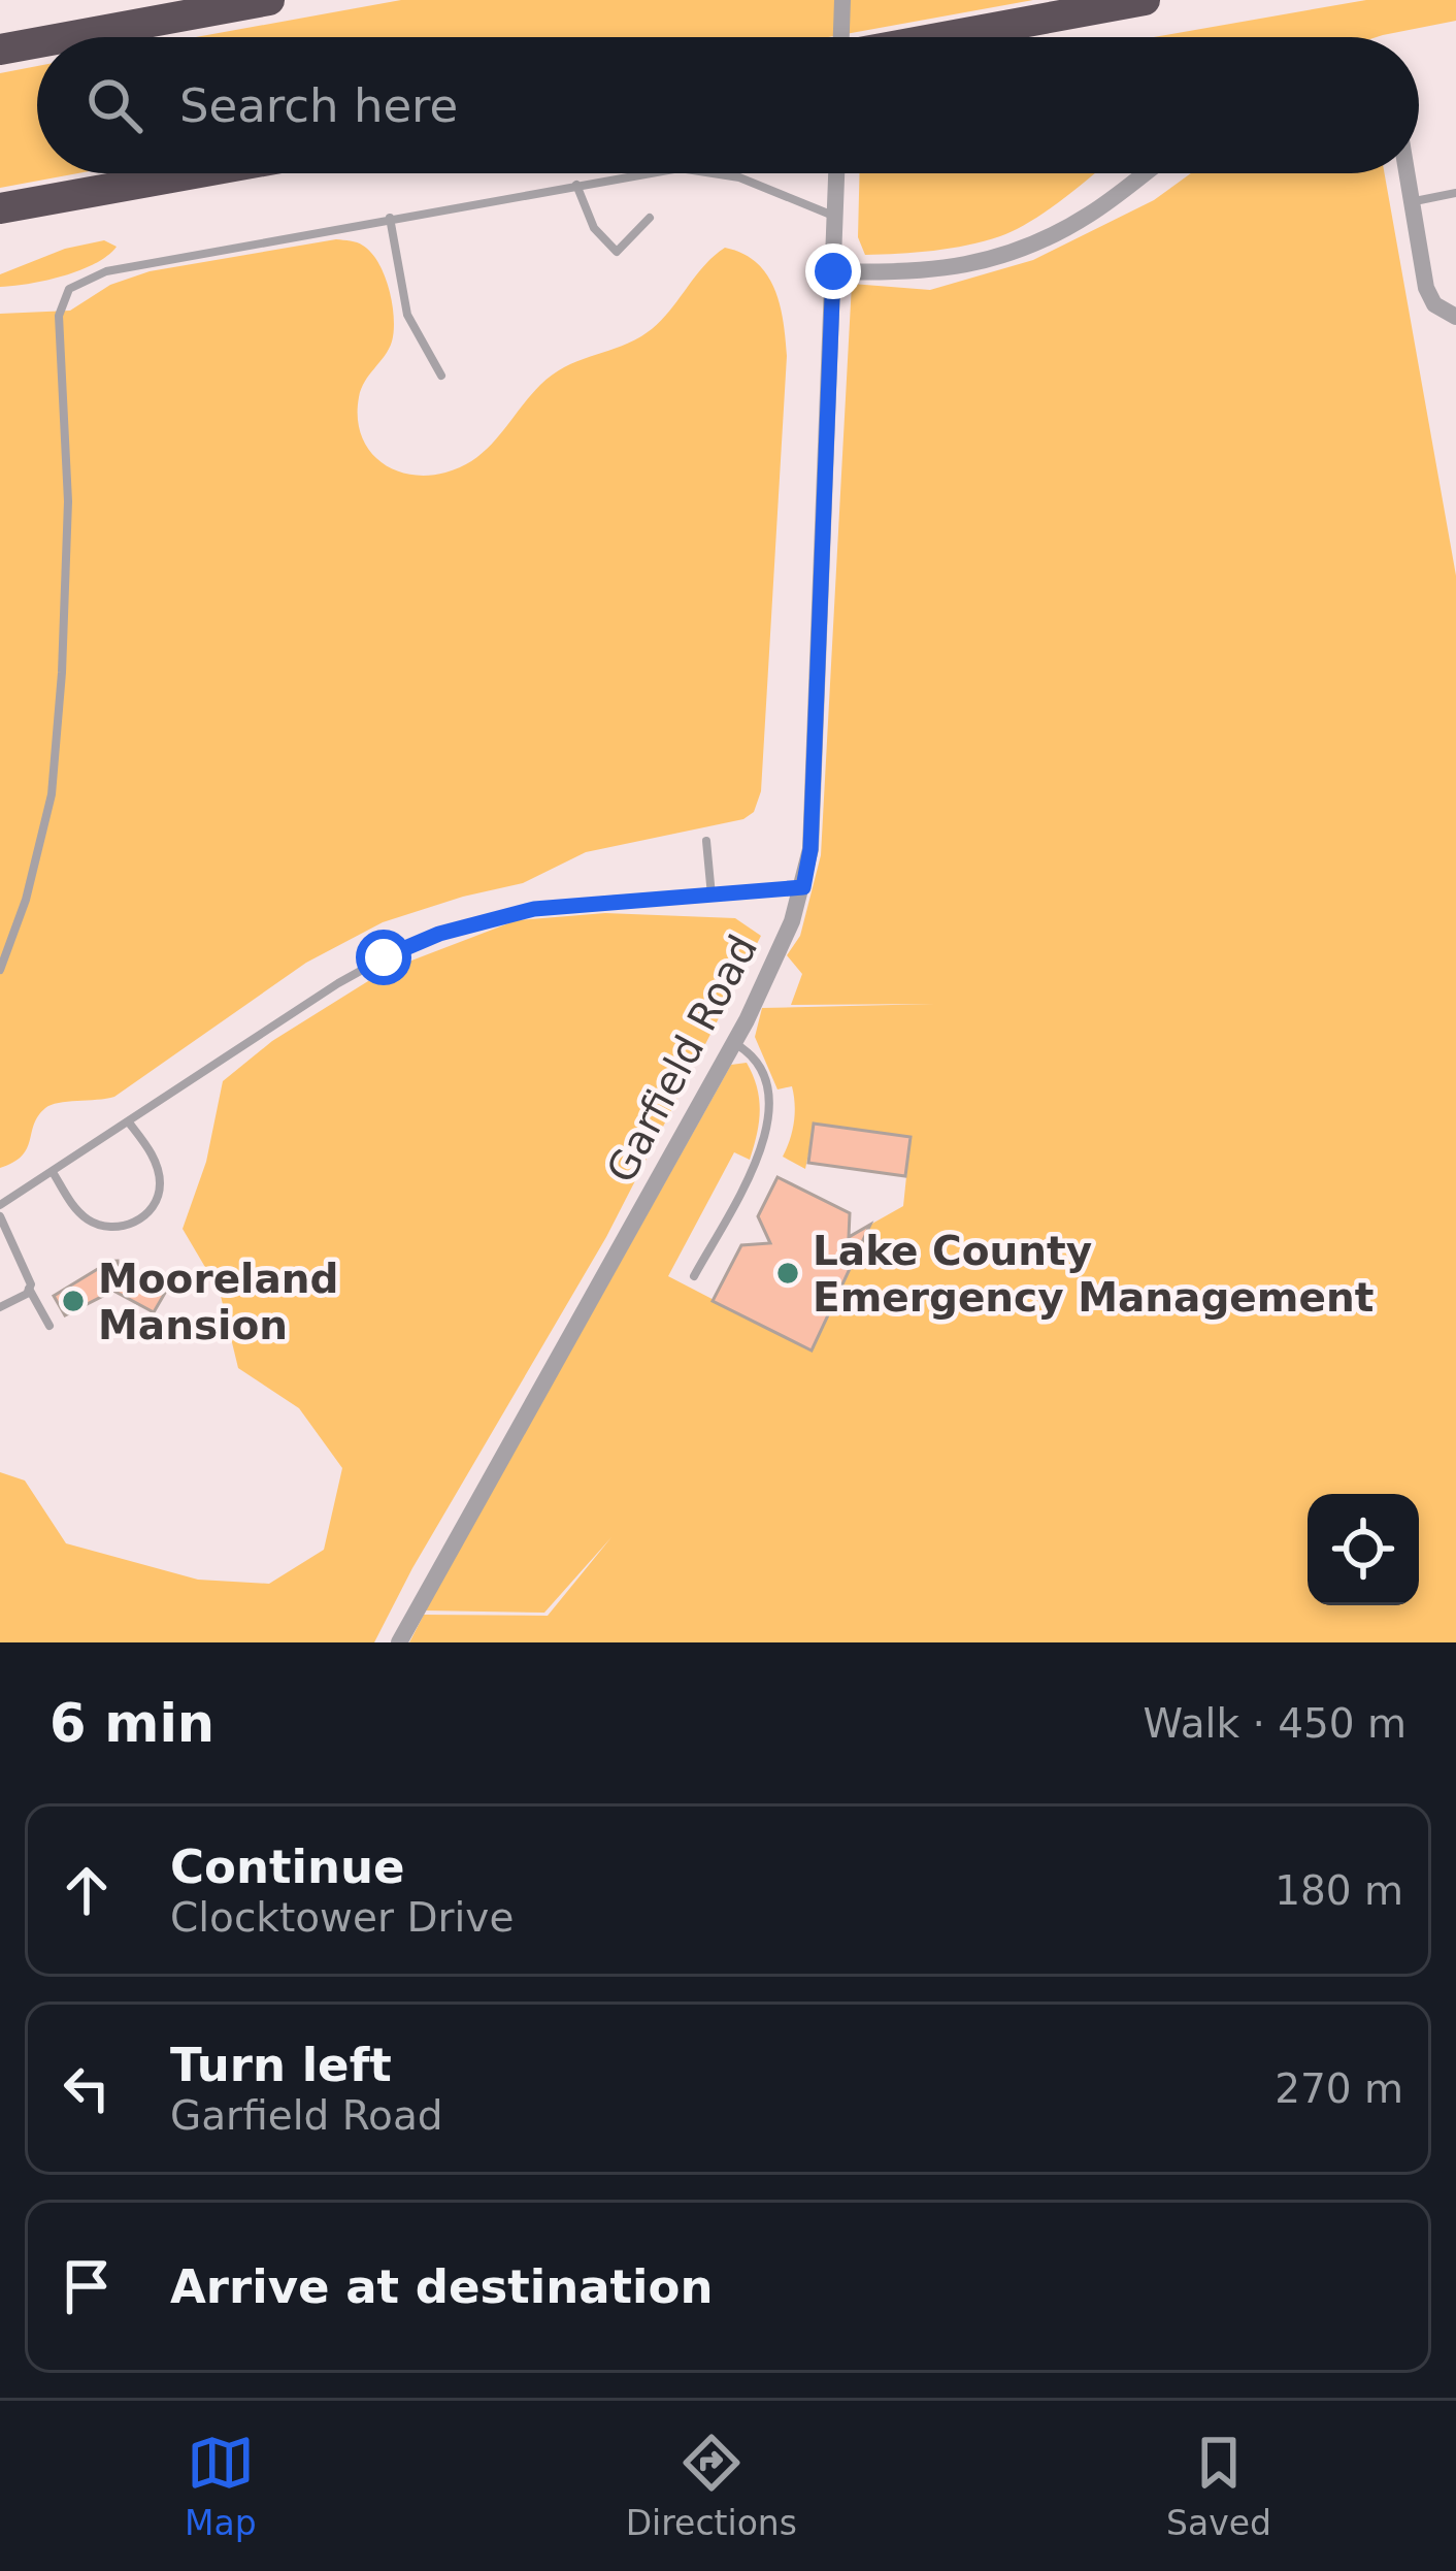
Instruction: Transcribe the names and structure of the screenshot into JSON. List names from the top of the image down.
{
  "streets": {
    "street": ["Garfield Road"]
  },
  "places": ["Lake County Emergency Management", "Mooreland Mansion"],
  "page": {
    "search": "Search here",
    "heading": ["6 min", "Walk · 450 m"],
    "list": [
      ["Continue", "Clocktower Drive", "180 m"],
      ["Turn left", "Garfield Road", "270 m"],
      "Arrive at destination"
    ],
    "nav": ["Map", "Directions", "Saved"]
  }
}
